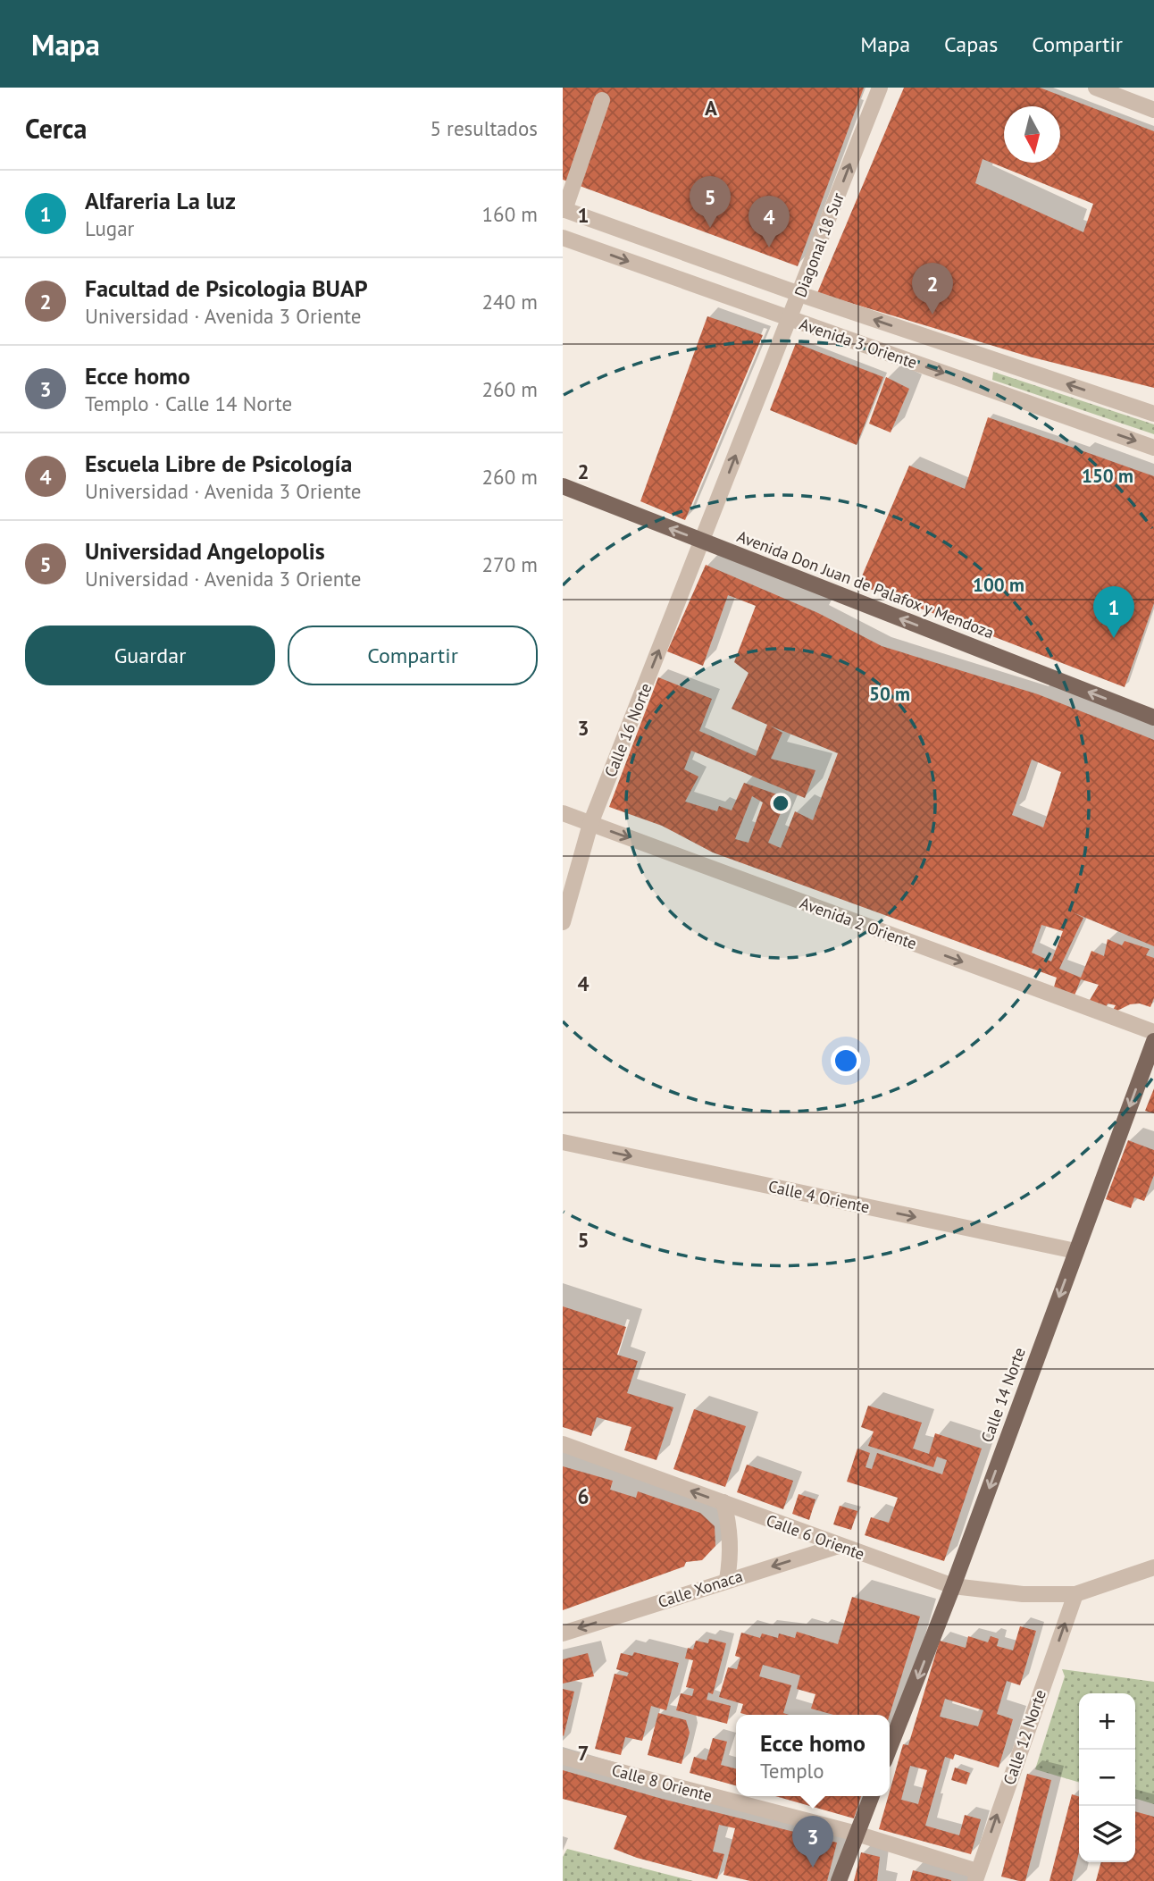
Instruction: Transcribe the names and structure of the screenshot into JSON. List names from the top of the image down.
{
  "streets": {
    "main road": ["Avenida Don Juan de Palafox y Mendoza", "Calle 14 Norte"],
    "street": [
      "Diagonal 18 Sur",
      "Avenida 3 Oriente",
      "Calle 16 Norte",
      "Avenida 2 Oriente",
      "Calle 4 Oriente",
      "Calle 6 Oriente",
      "Calle Xonaca",
      "Calle 12 Norte",
      "Calle 8 Oriente"
    ]
  },
  "crossings": [
    ["Diagonal 18 Sur", "Avenida 3 Oriente"],
    ["Diagonal 18 Sur", "Avenida Don Juan de Palafox y Mendoza"],
    ["Diagonal 18 Sur", "Calle 16 Norte"],
    ["Avenida Don Juan de Palafox y Mendoza", "Calle 16 Norte"],
    ["Calle 16 Norte", "Avenida 2 Oriente"],
    ["Calle 4 Oriente", "Calle 14 Norte"],
    ["Calle 14 Norte", "Calle 6 Oriente"],
    ["Calle 6 Oriente", "Calle Xonaca"],
    ["Calle 6 Oriente", "Calle 12 Norte"],
    ["Calle 12 Norte", "Calle 8 Oriente"]
  ],
  "one_way": [
    "Diagonal 18 Sur",
    "Avenida Don Juan de Palafox y Mendoza",
    "Calle 16 Norte",
    "Avenida 2 Oriente",
    "Calle 4 Oriente",
    "Calle 14 Norte",
    "Calle Xonaca",
    "Calle 12 Norte"
  ],
  "north": "bottom",
  "page": {
    "header": "Mapa",
    "nav": ["Mapa", "Capas", "Compartir"],
    "heading": ["Cerca", "5 resultados"],
    "list": [
      {
        "mark": "1",
        "name": "Alfareria La luz",
        "note": "Lugar",
        "value": "160 m"
      },
      {
        "mark": "2",
        "name": "Facultad de Psicologia BUAP",
        "note": "Universidad · Avenida 3 Oriente",
        "value": "240 m"
      },
      {
        "mark": "3",
        "name": "Ecce homo",
        "note": "Templo · Calle 14 Norte",
        "value": "260 m"
      },
      {
        "mark": "4",
        "name": "Escuela Libre de Psicología",
        "note": "Universidad · Avenida 3 Oriente",
        "value": "260 m"
      },
      {
        "mark": "5",
        "name": "Universidad Angelopolis",
        "note": "Universidad · Avenida 3 Oriente",
        "value": "270 m"
      }
    ],
    "pins": [
      "5",
      "4",
      "2",
      "1",
      "3"
    ],
    "buttons": ["Guardar", "Compartir"],
    "map_buttons": ["+", "−"],
    "popup": ["Ecce homo", "Templo"]
  },
  "grid": {
    "columns": ["A"],
    "rows": [
      "1",
      "2",
      "3",
      "4",
      "5",
      "6",
      "7"
    ]
  },
  "rings": ["150 m", "100 m", "50 m"]
}
